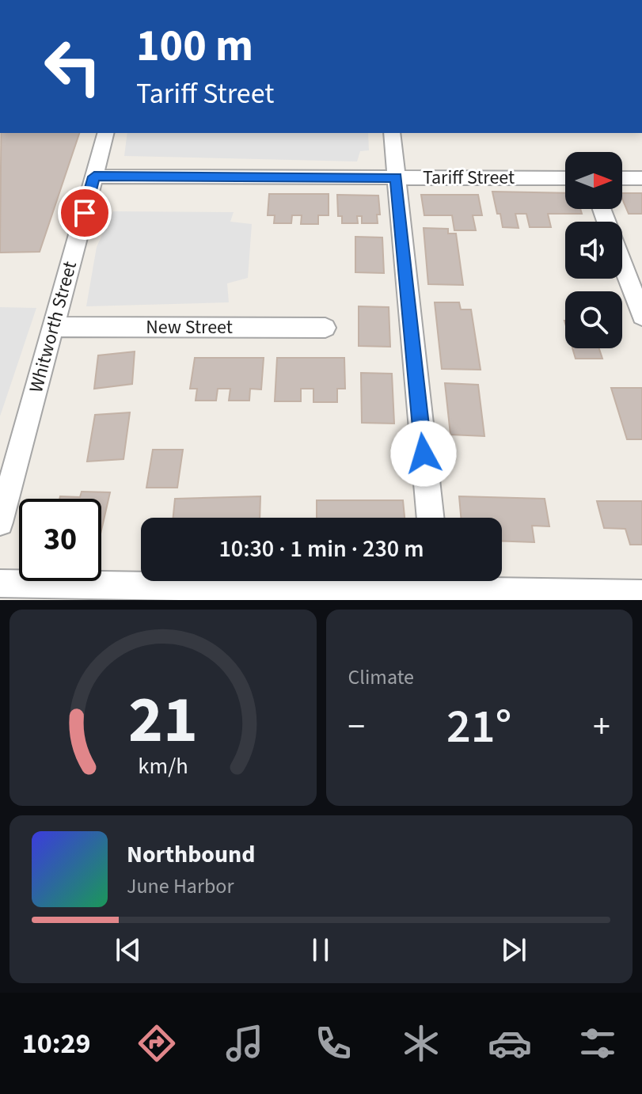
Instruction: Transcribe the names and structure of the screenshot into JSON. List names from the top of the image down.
{
  "streets": {
    "street": ["Tariff Street", "Whitworth Street", "New Street"]
  },
  "crossings": [
    ["Tariff Street", "Whitworth Street"],
    ["Whitworth Street", "New Street"]
  ],
  "north": "right",
  "page": {
    "turn": ["100 m", "Tariff Street"],
    "limit": "30",
    "trip": "10:30 · 1 min · 230 m",
    "tile": "Climate",
    "heat": ["−", "21°", "+"],
    "song": ["Northbound", "June Harbor"],
    "tabs": "10:29",
    "gauge": ["21", "km/h"]
  }
}
